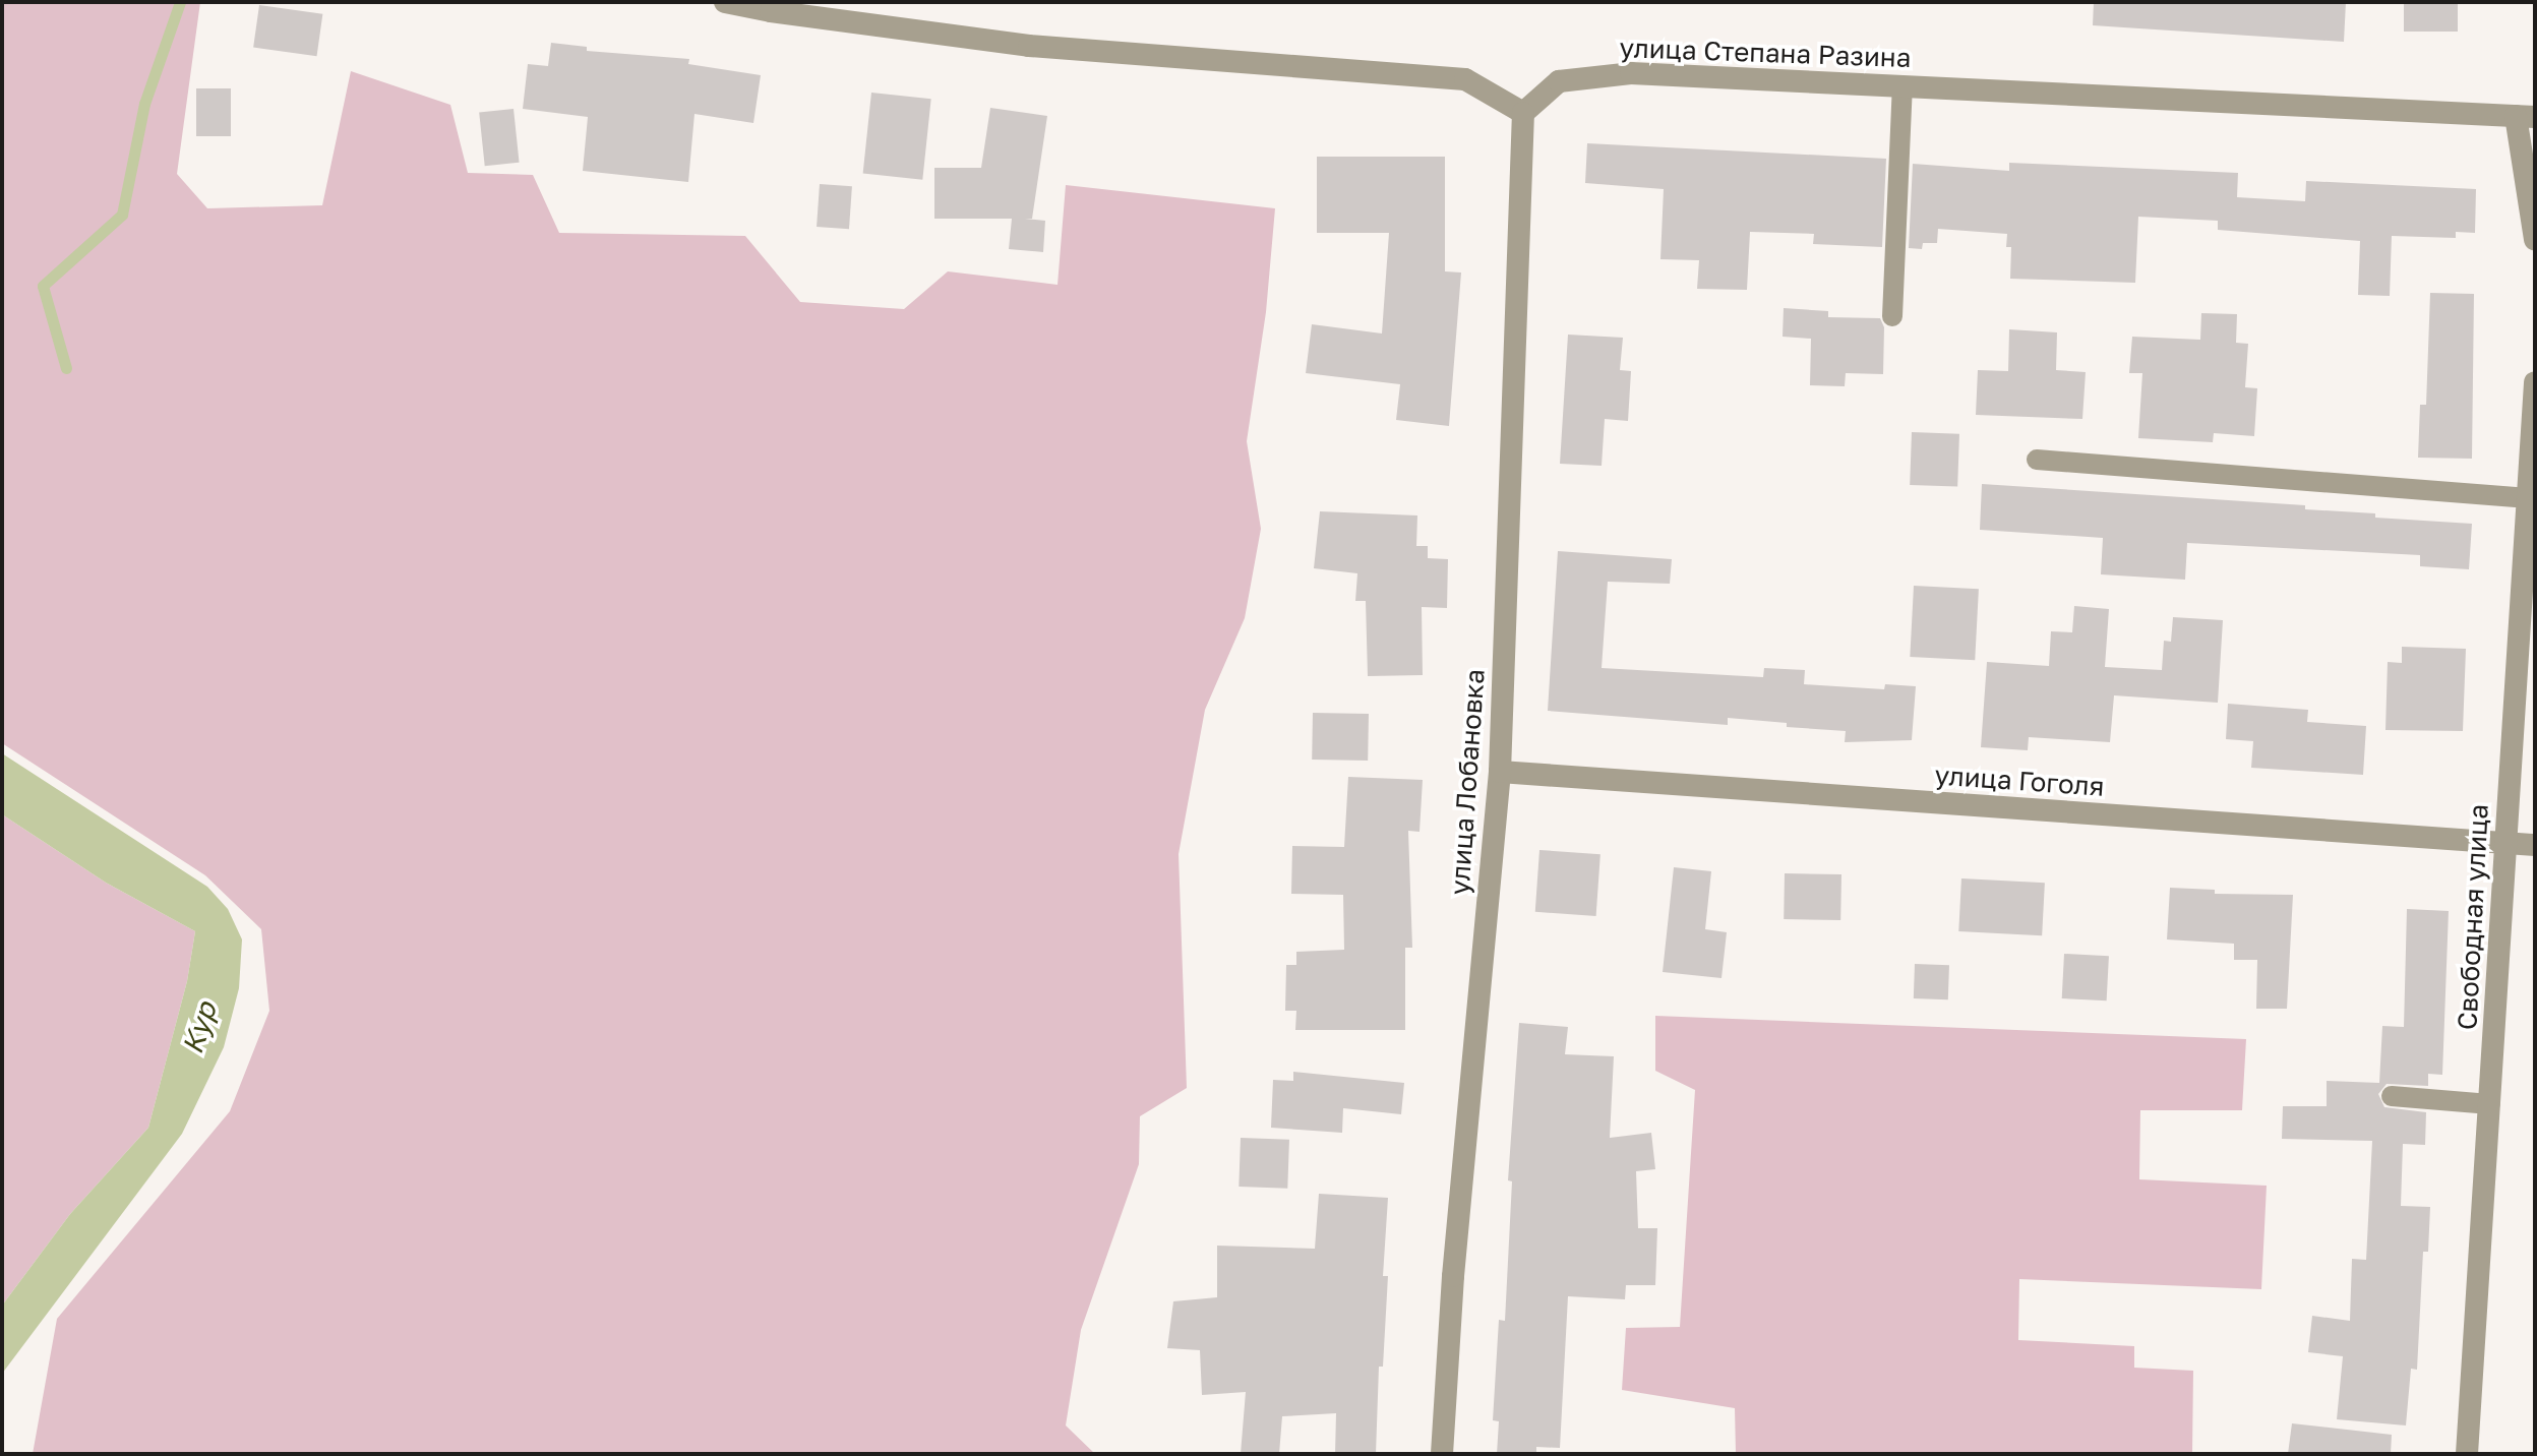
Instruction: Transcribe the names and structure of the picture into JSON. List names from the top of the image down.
{
  "streets": {
    "street": [
      "улица Степана Разина",
      "улица Гоголя",
      "улица Лобановка",
      "Свободная улица"
    ]
  },
  "crossings": [
    ["улица Степана Разина", "улица Лобановка"],
    ["улица Гоголя", "улица Лобановка"],
    ["улица Гоголя", "Свободная улица"]
  ],
  "water": ["Кур"]
}
